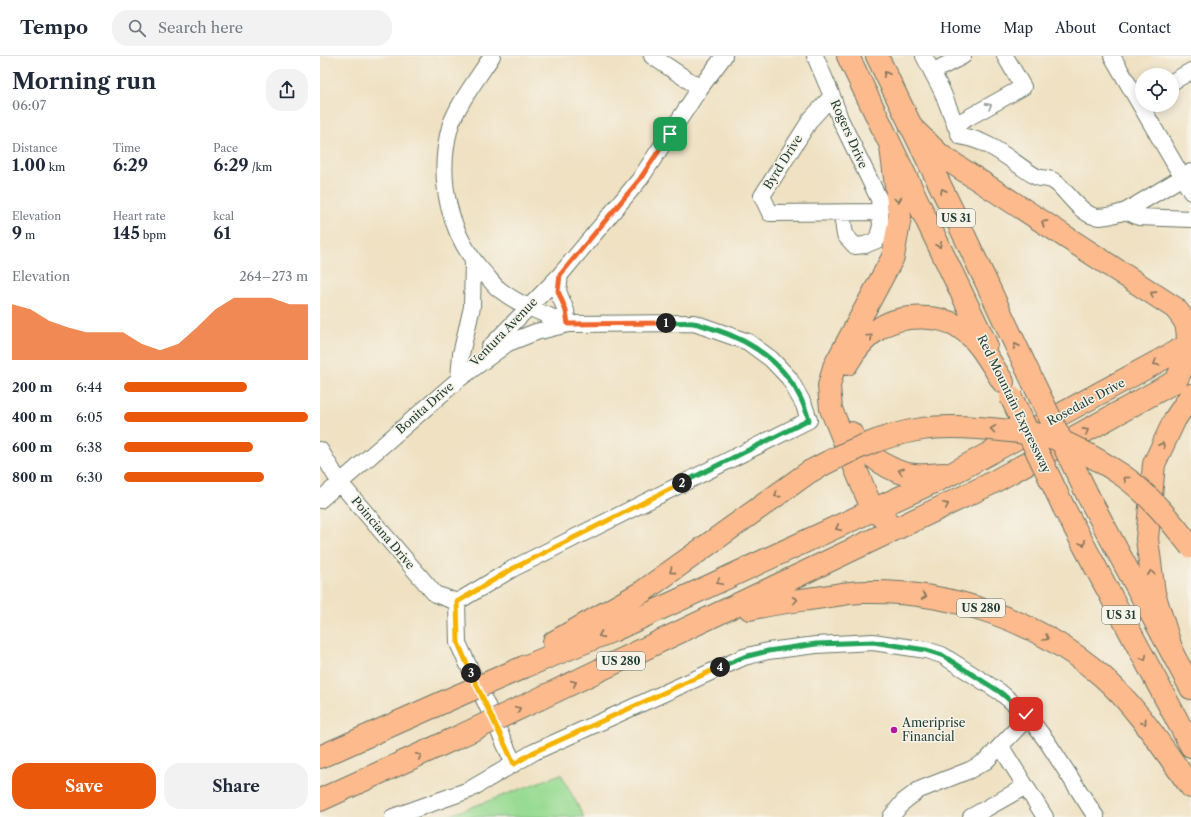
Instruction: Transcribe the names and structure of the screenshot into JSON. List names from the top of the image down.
{
  "streets": {
    "highway": [
      "US 31",
      "Rosedale Drive",
      "Red Mountain Expressway",
      "US 280"
    ],
    "street": [
      "Rogers Drive",
      "Byrd Drive",
      "Ventura Avenue",
      "Bonita Drive",
      "Poinciana Drive"
    ]
  },
  "crossings": [
    ["Rogers Drive", "Byrd Drive"],
    ["Ventura Avenue", "Bonita Drive"],
    ["Rosedale Drive", "US 280"],
    ["Bonita Drive", "Poinciana Drive"]
  ],
  "places": ["Ameriprise Financial"],
  "page": {
    "header": "Tempo",
    "search": "Search here",
    "nav": [
      "Home",
      "Map",
      "About",
      "Contact"
    ],
    "heading": ["Morning run", "06:07"],
    "stats": [
      ["Distance", "1.00 km"],
      ["Time", "6:29"],
      ["Pace", "6:29 /km"],
      ["Elevation", "9 m"],
      ["Heart rate", "145 bpm"],
      ["kcal", "61"]
    ],
    "chart": ["Elevation", "264–273 m"],
    "pins": [
      "1",
      "2",
      "4",
      "3"
    ],
    "list": [
      {
        "name": "200 m",
        "note": "6:44"
      },
      {
        "name": "400 m",
        "note": "6:05"
      },
      {
        "name": "600 m",
        "note": "6:38"
      },
      {
        "name": "800 m",
        "note": "6:30"
      }
    ],
    "buttons": ["Save", "Share"]
  }
}
